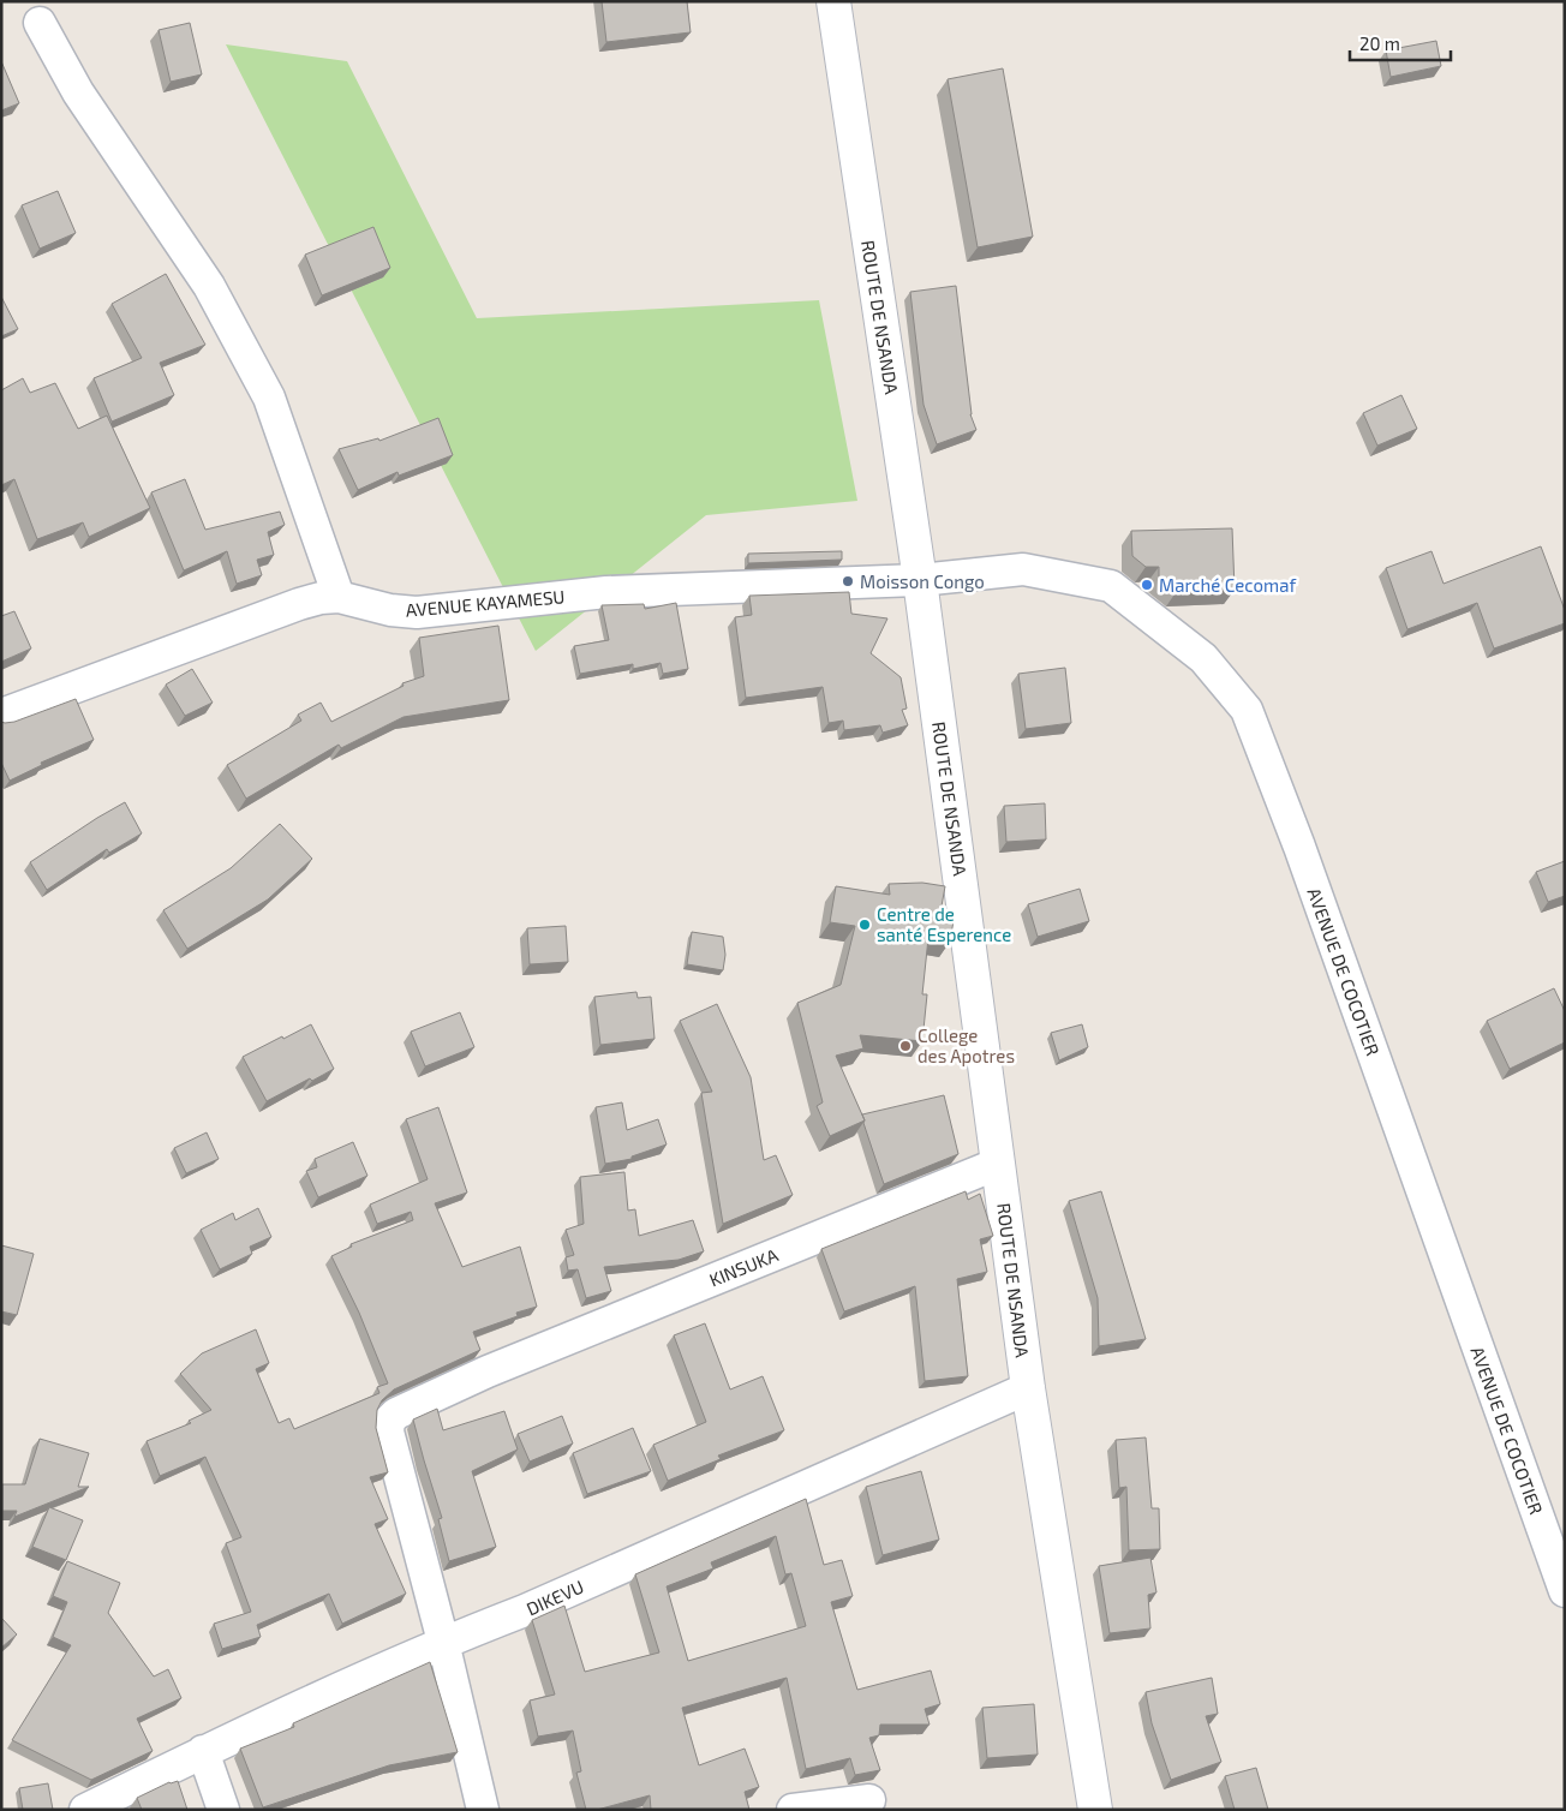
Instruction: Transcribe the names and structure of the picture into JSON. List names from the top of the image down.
{
  "streets": {
    "street": [
      "ROUTE DE NSANDA",
      "AVENUE KAYAMESU",
      "AVENUE DE COCOTIER",
      "KINSUKA",
      "DIKEVU"
    ]
  },
  "crossings": [
    ["ROUTE DE NSANDA", "AVENUE KAYAMESU"],
    ["ROUTE DE NSANDA", "AVENUE DE COCOTIER"],
    ["ROUTE DE NSANDA", "KINSUKA"],
    ["ROUTE DE NSANDA", "DIKEVU"],
    ["AVENUE KAYAMESU", "AVENUE DE COCOTIER"],
    ["KINSUKA", "DIKEVU"]
  ],
  "places": [
    "Moisson Congo",
    "Marché Cecomaf",
    "Centre de santé Esperence",
    "College des Apotres"
  ],
  "scale_bar": "20 m"
}
